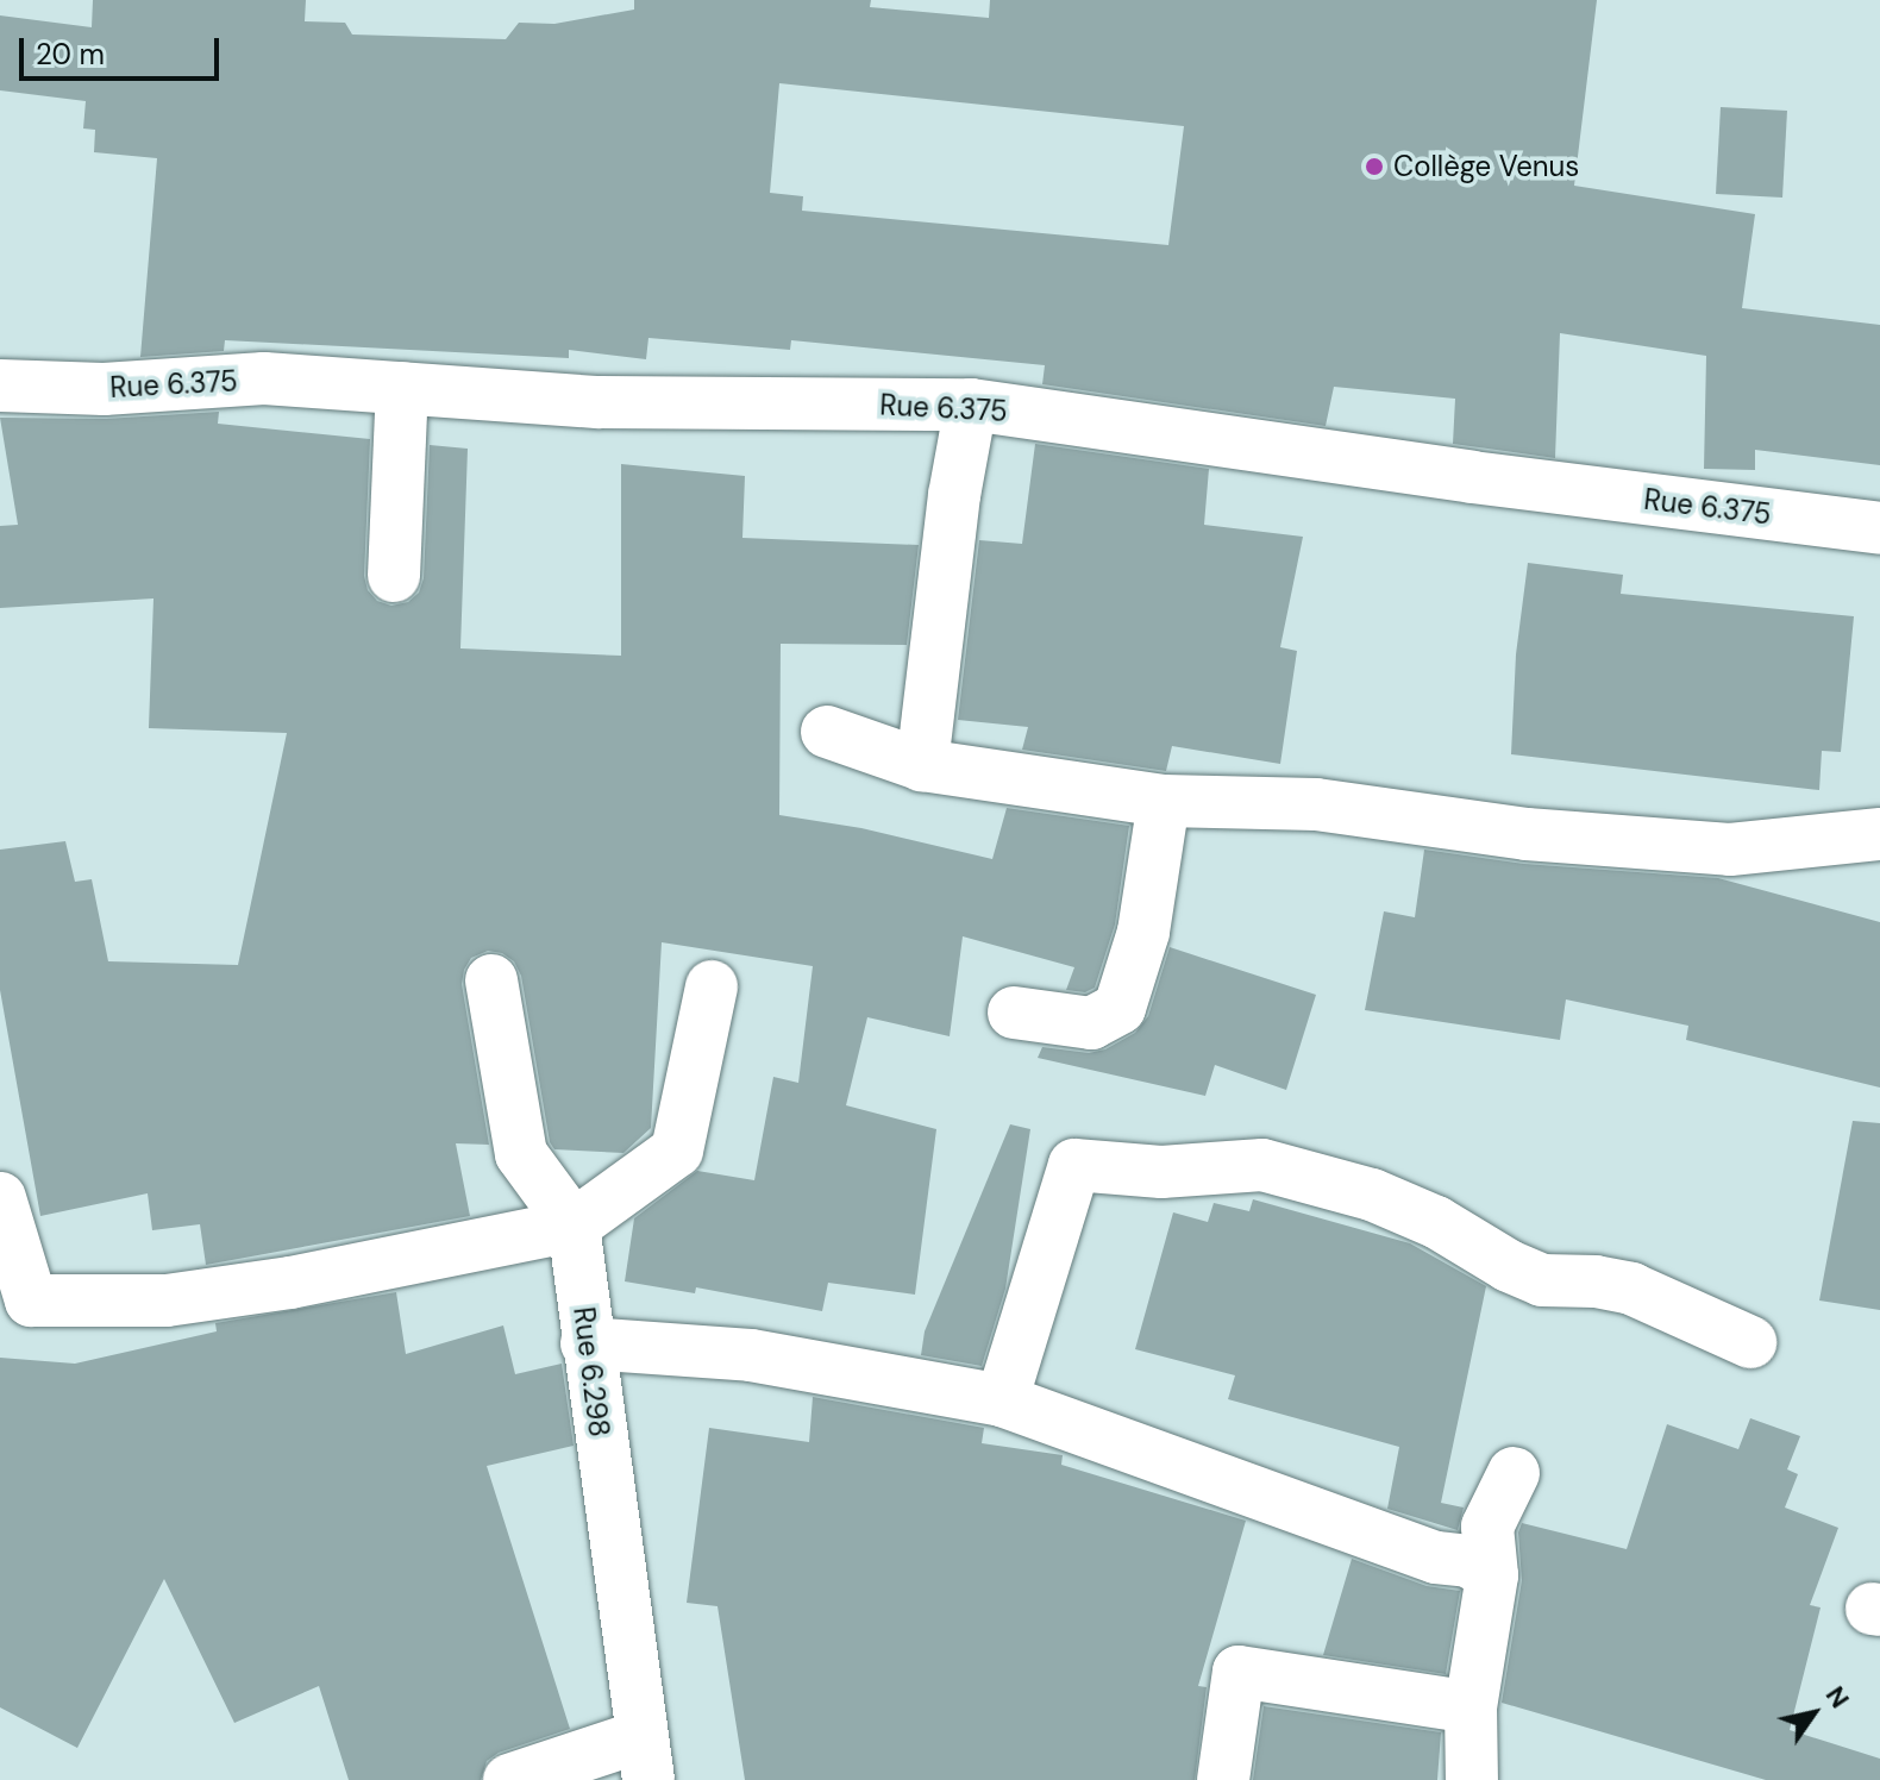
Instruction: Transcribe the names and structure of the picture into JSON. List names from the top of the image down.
{
  "streets": {
    "street": ["Rue 6.375", "Rue 6.298"]
  },
  "places": ["Collège Venus"],
  "scale_bar": "20 m",
  "north": "top right"
}
